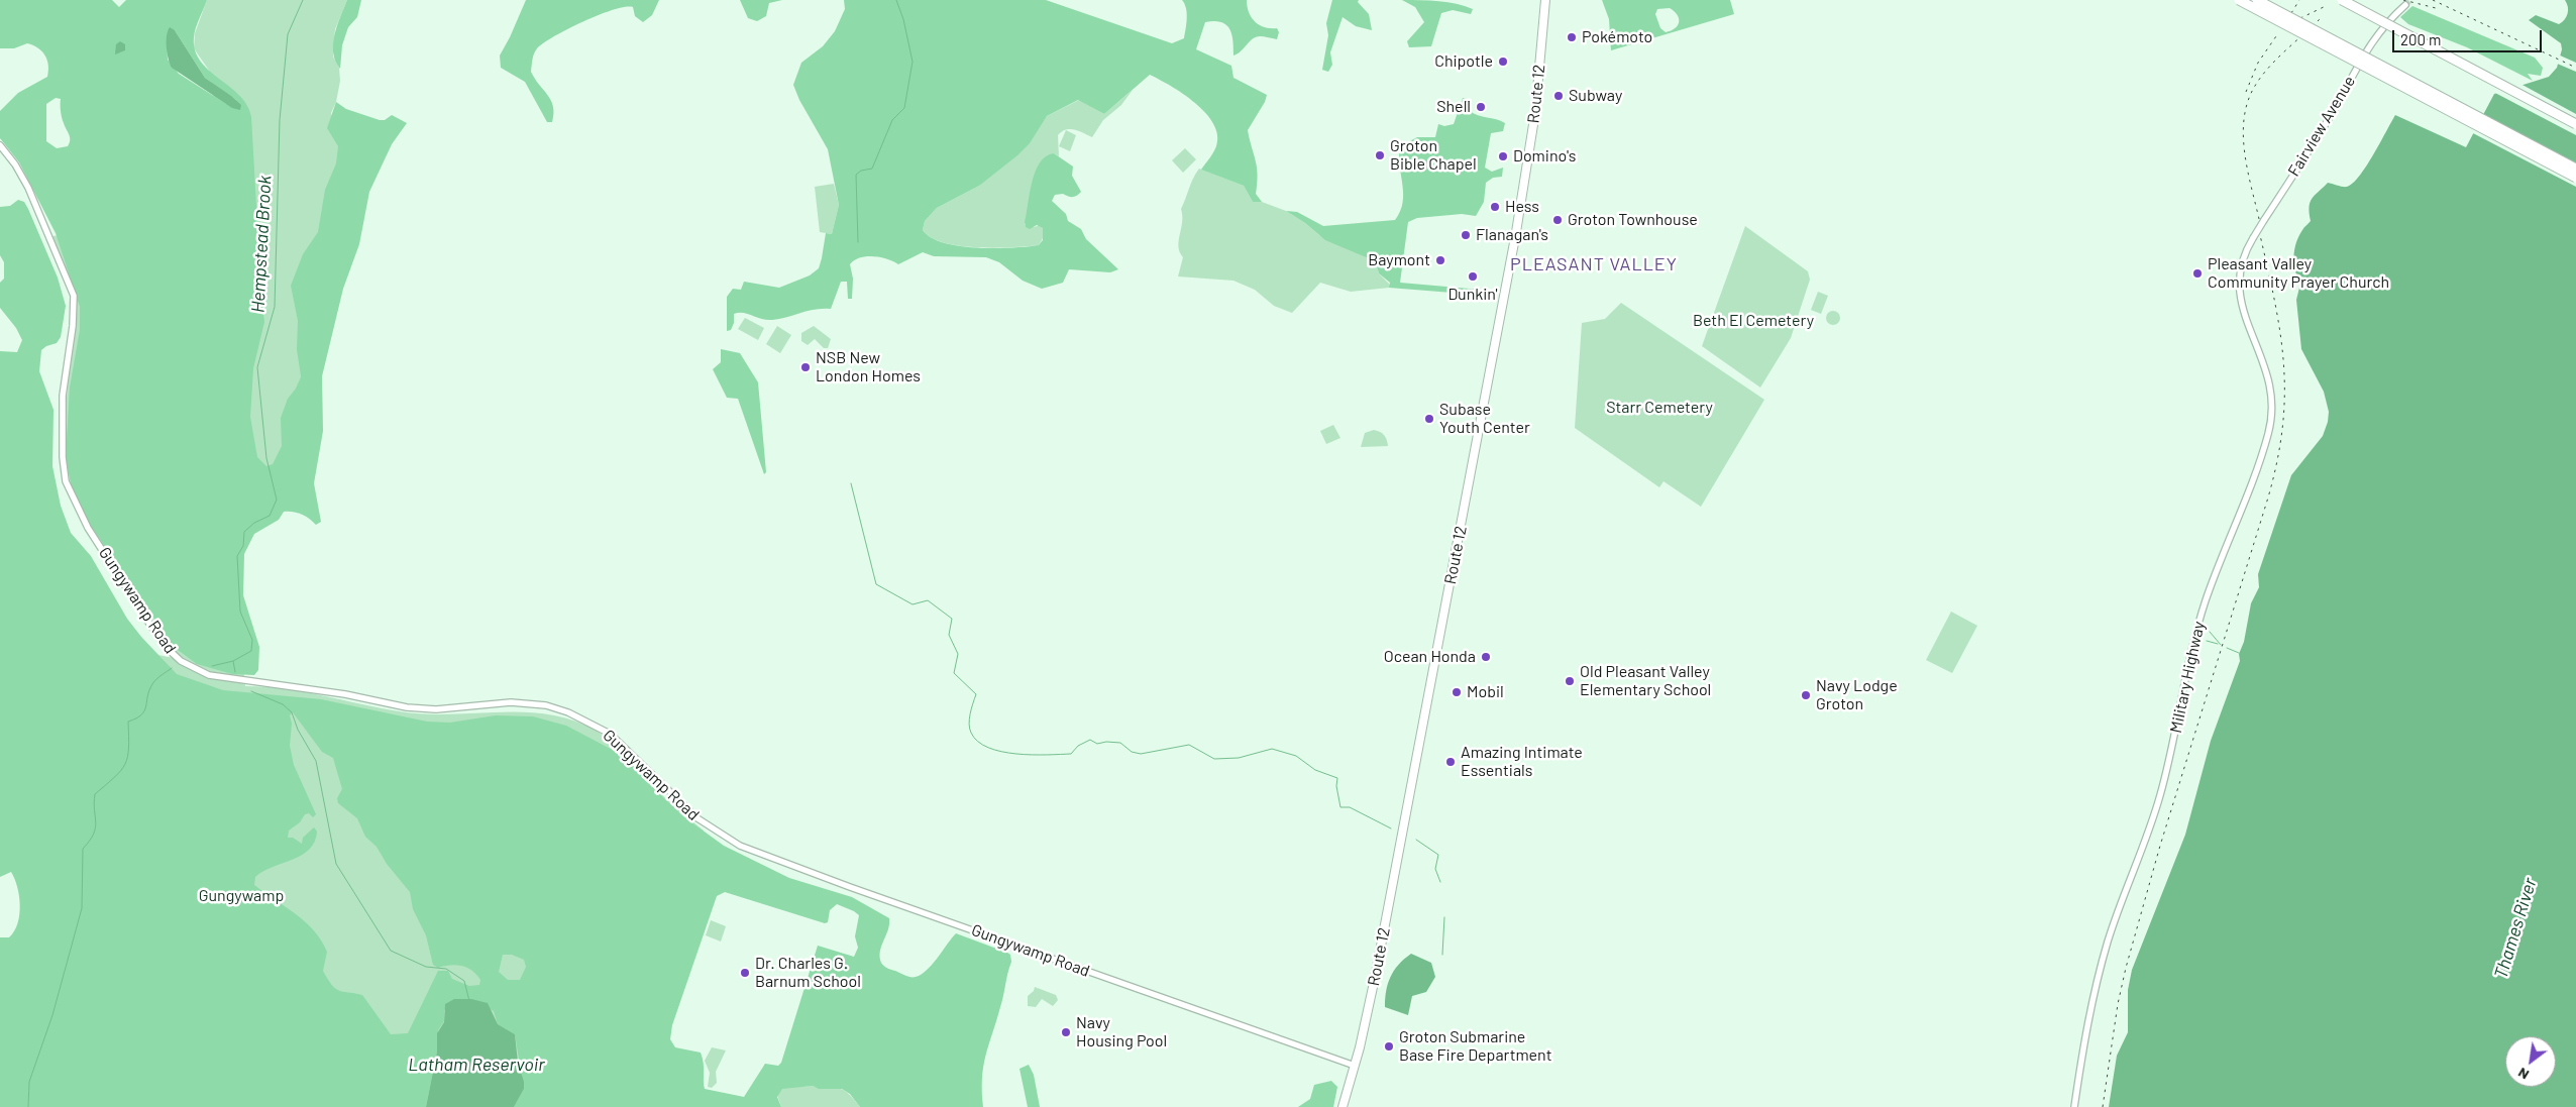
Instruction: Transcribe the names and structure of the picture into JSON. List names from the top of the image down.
{
  "streets": {
    "highway": ["Route 12"],
    "street": ["Fairview Avenue", "Gungywamp Road", "Military Highway"]
  },
  "crossings": [
    ["Route 12", "Gungywamp Road"],
    ["Fairview Avenue", "Military Highway"]
  ],
  "districts": ["PLEASANT VALLEY"],
  "water": ["Hempstead Brook", "Thames River", "Latham Reservoir"],
  "parks": ["Beth El Cemetery", "Starr Cemetery", "Gungywamp"],
  "places": [
    "Pokémoto",
    "Chipotle",
    "Subway",
    "Shell",
    "Groton Bible Chapel",
    "Domino's",
    "Hess",
    "Groton Townhouse",
    "Flanagan's",
    "Baymont",
    "Pleasant Valley Community Prayer Church",
    "Dunkin'",
    "NSB New London Homes",
    "Subase Youth Center",
    "Ocean Honda",
    "Old Pleasant Valley Elementary School",
    "Mobil",
    "Navy Lodge Groton",
    "Amazing Intimate Essentials",
    "Dr. Charles G. Barnum School",
    "Navy Housing Pool",
    "Groton Submarine Base Fire Department"
  ],
  "scale_bar": "200 m",
  "north": "bottom left"
}
